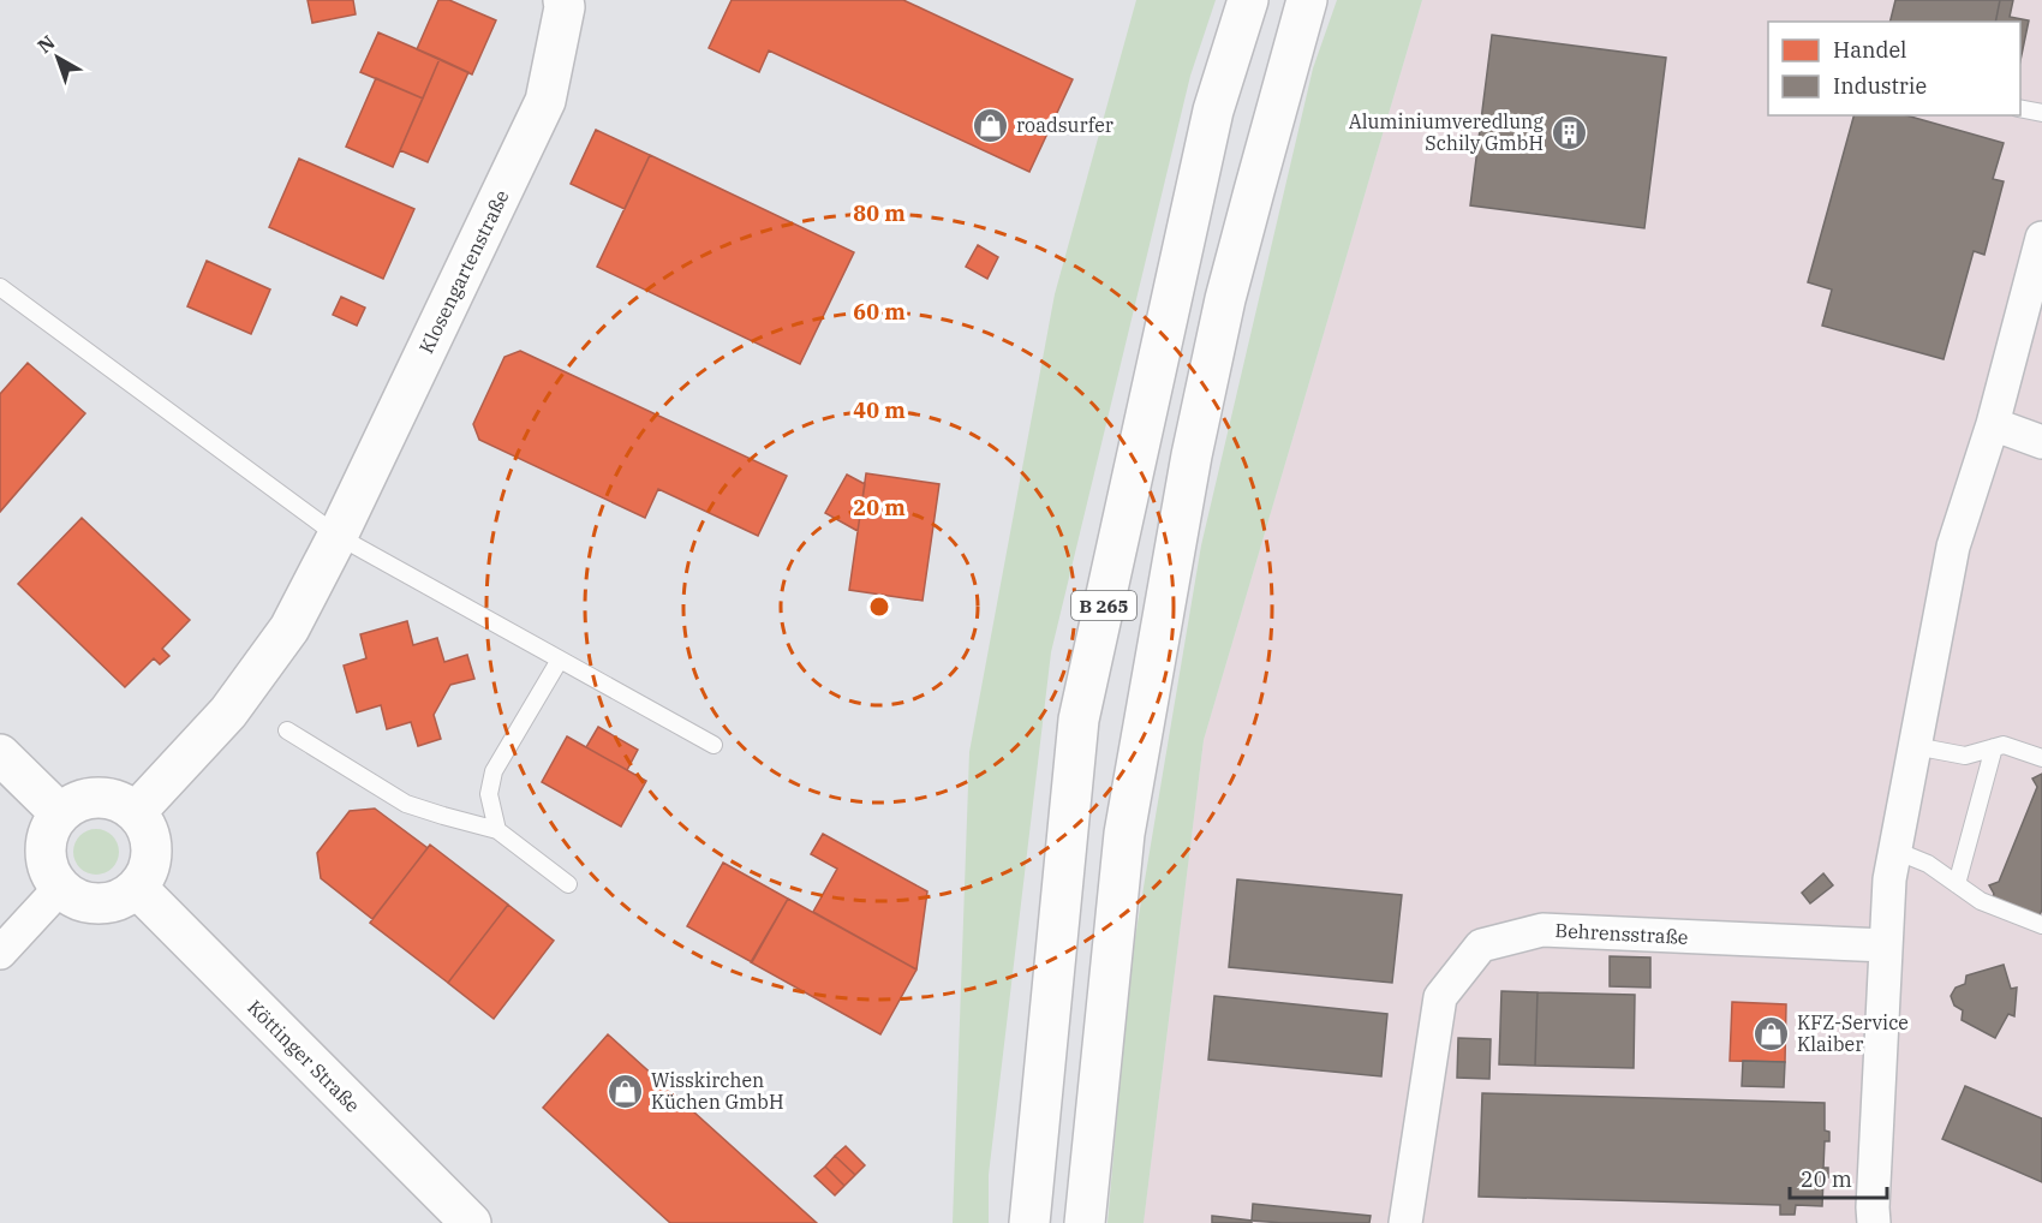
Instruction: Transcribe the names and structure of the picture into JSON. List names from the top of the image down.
{
  "streets": {
    "main road": ["Klosengartenstraße", "B 265", "Köttinger Straße"],
    "street": ["Behrensstraße"]
  },
  "crossings": [
    ["Klosengartenstraße", "Köttinger Straße"]
  ],
  "places": {
    "shop": ["roadsurfer", "KFZ-Service Klaiber", "Wisskirchen Küchen GmbH"],
    "building": ["Aluminiumveredlung Schily GmbH"]
  },
  "legend": ["Handel", "Industrie"],
  "scale_bar": "20 m",
  "north": "top left",
  "rings": [
    "80 m",
    "60 m",
    "40 m",
    "20 m"
  ]
}
